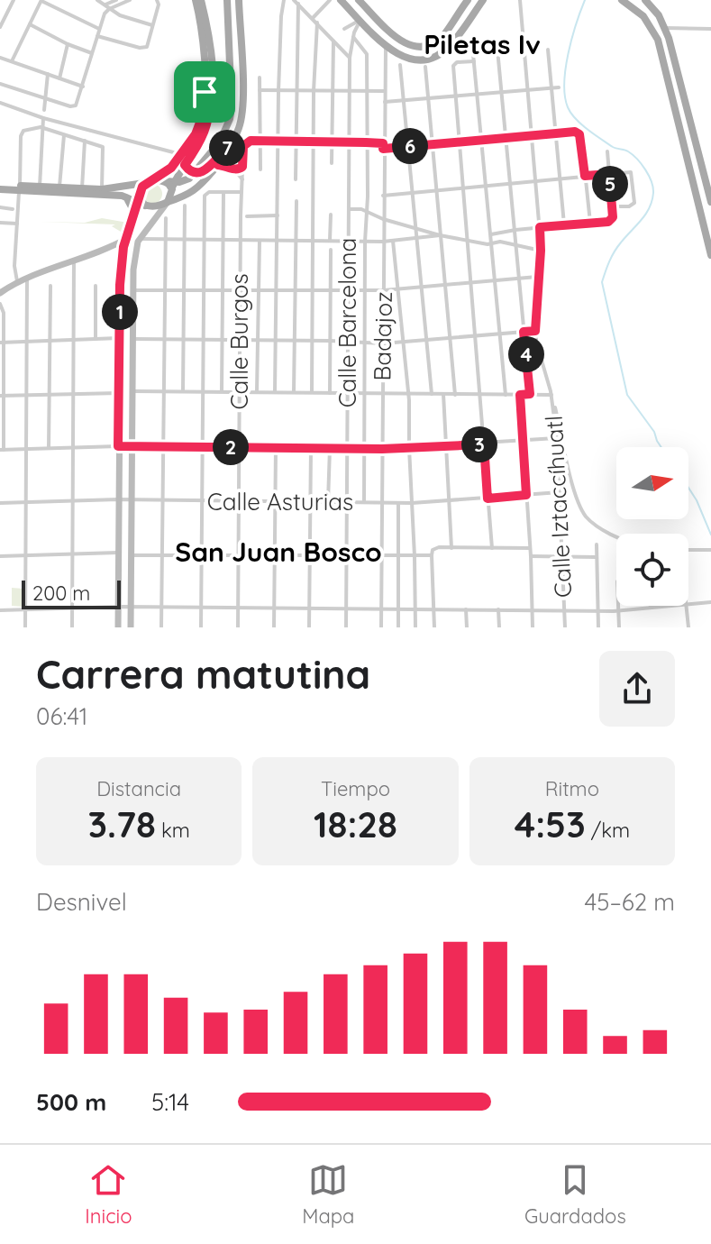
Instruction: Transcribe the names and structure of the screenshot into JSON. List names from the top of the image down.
{
  "streets": {
    "street": [
      "Calle Barcelona",
      "Badajoz",
      "Calle Burgos",
      "Calle Asturias",
      "Calle Iztaccíhuatl"
    ]
  },
  "crossings": [
    ["Calle Barcelona", "Calle Asturias"],
    ["Badajoz", "Calle Asturias"],
    ["Calle Burgos", "Calle Asturias"],
    ["Calle Asturias", "Calle Iztaccíhuatl"]
  ],
  "districts": ["Piletas Iv", "San Juan Bosco"],
  "scale_bar": "200 m",
  "north": "right",
  "page": {
    "pins": [
      "6",
      "7",
      "5",
      "1",
      "4",
      "3",
      "2"
    ],
    "scale": "200 m",
    "heading": ["Carrera matutina", "06:41"],
    "stats": [
      ["Distancia", "3.78 km"],
      ["Tiempo", "18:28"],
      ["Ritmo", "4:53 /km"]
    ],
    "chart": ["Desnivel", "45–62 m"],
    "list": [
      {
        "name": "500 m",
        "note": "5:14"
      }
    ],
    "tabs": ["Inicio", "Mapa", "Guardados"]
  }
}
